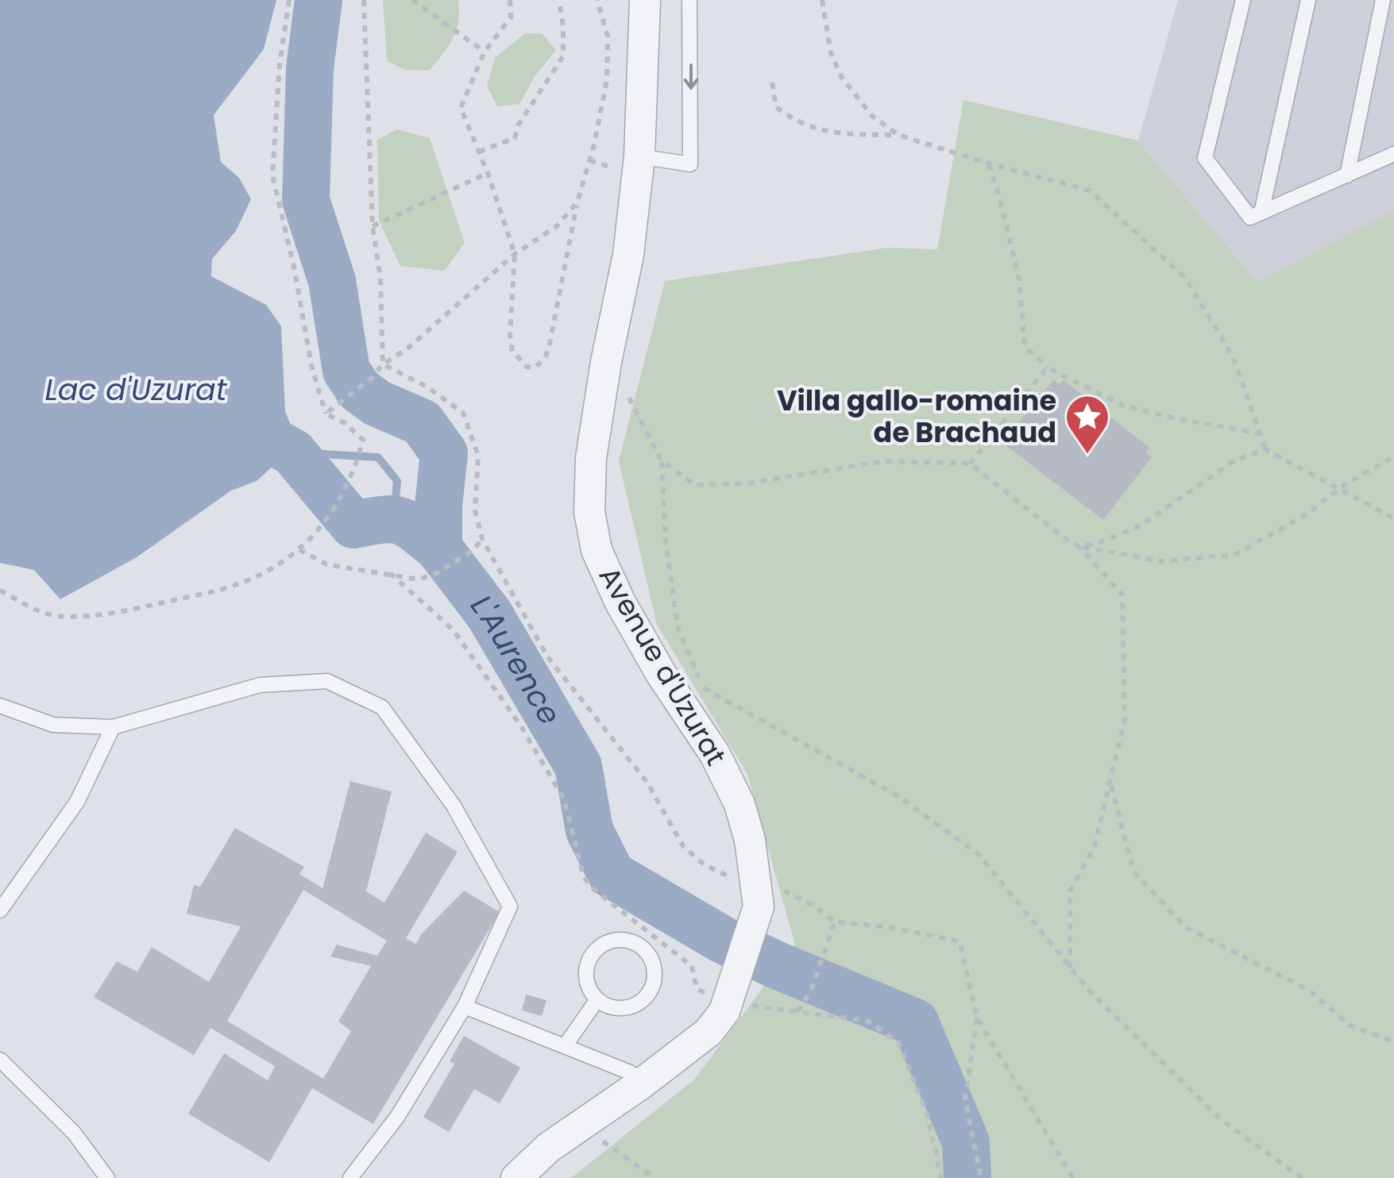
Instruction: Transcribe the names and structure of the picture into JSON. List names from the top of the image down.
{
  "streets": {
    "street": ["Avenue d'Uzurat"]
  },
  "water": ["Lac d'Uzurat", "L'Aurence"],
  "places": {
    "place": ["Villa gallo-romaine de Brachaud"]
  }
}
